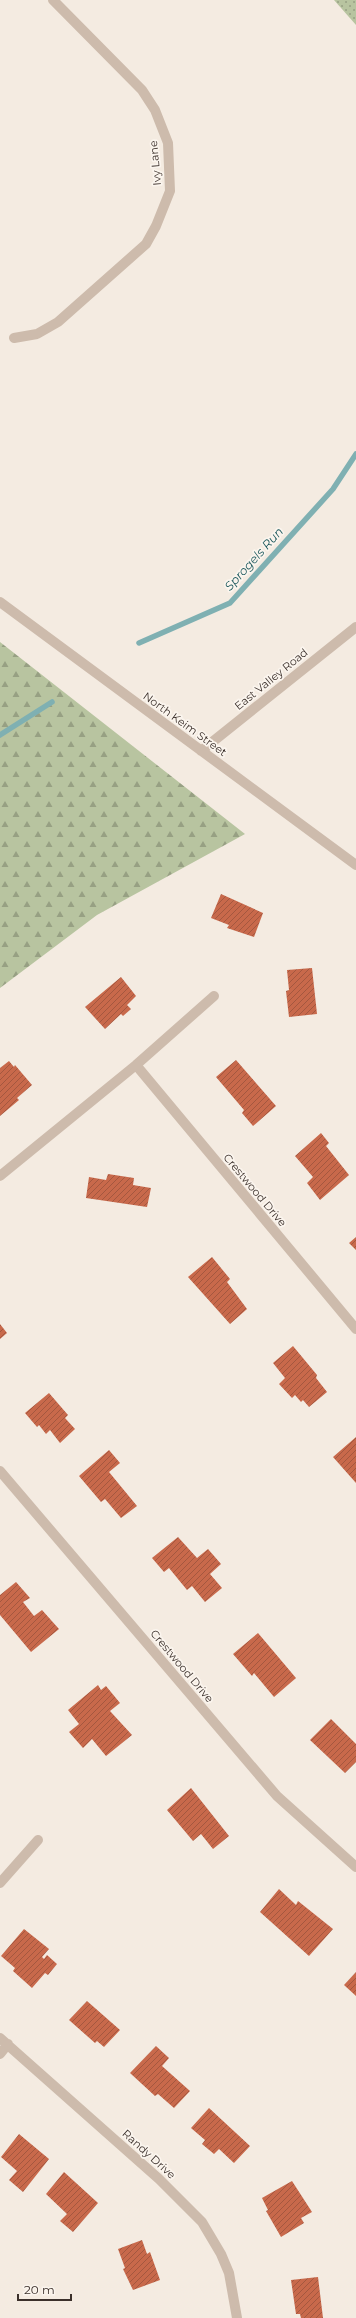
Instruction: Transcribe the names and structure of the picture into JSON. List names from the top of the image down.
{
  "streets": {
    "street": [
      "Ivy Lane",
      "East Valley Road",
      "North Keim Street",
      "Crestwood Drive",
      "Randy Drive"
    ]
  },
  "crossings": [
    ["East Valley Road", "North Keim Street"]
  ],
  "water": ["Sprogels Run"],
  "scale_bar": "20 m"
}
